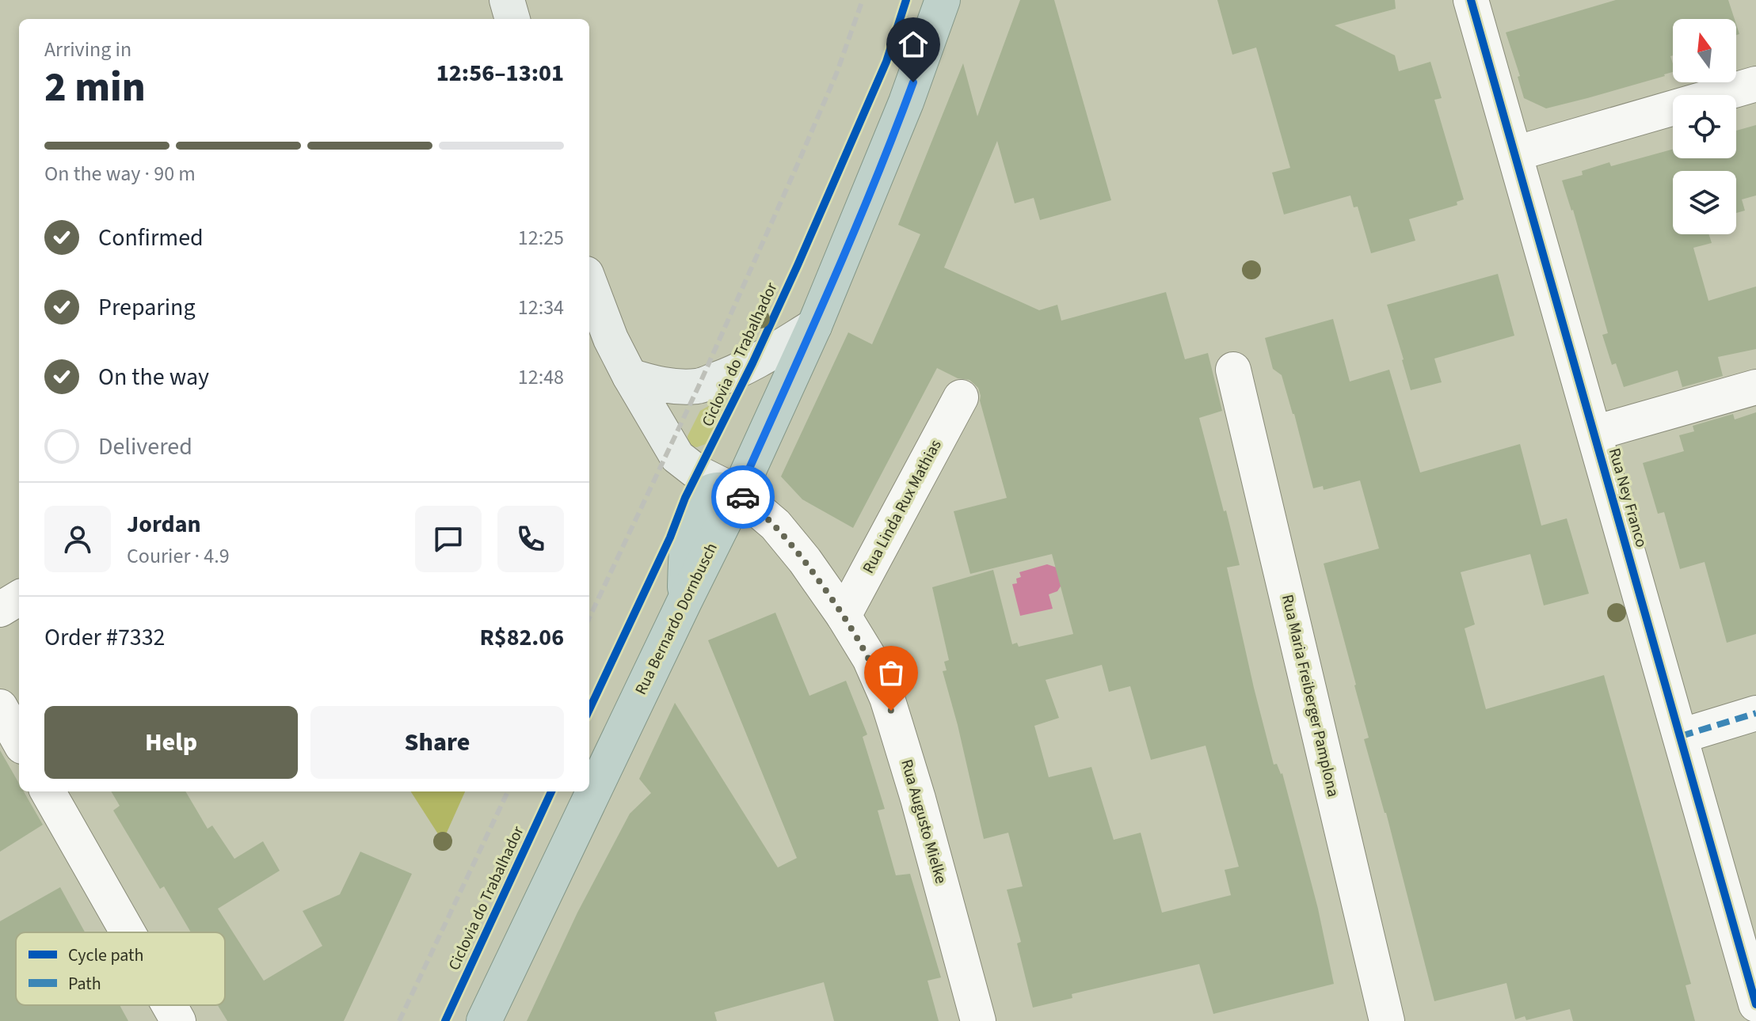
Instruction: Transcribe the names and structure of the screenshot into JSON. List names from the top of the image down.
{
  "streets": {
    "highway": ["Rua Bernardo Dornbusch"],
    "street": [
      "Rua Ney Franco",
      "Rua Linda Rux Mathias",
      "Rua Maria Freiberger Pamplona",
      "Rua Augusto Mielke"
    ],
    "cycle path": ["Ciclovia do Trabalhador"]
  },
  "crossings": [
    ["Rua Linda Rux Mathias", "Rua Augusto Mielke"],
    ["Rua Bernardo Dornbusch", "Rua Augusto Mielke"]
  ],
  "legend": ["Cycle path", "Path"],
  "north": "top",
  "page": {
    "heading": ["2 min", "Arriving in", "12:56–13:01"],
    "panel": [
      "Jordan",
      "Courier · 4.9",
      "Order #7332",
      "R$82.06"
    ],
    "bar": "On the way · 90 m",
    "list": [
      ["Confirmed", "12:25"],
      ["Preparing", "12:34"],
      ["On the way", "12:48"],
      "Delivered"
    ],
    "buttons": ["Help", "Share"]
  }
}
